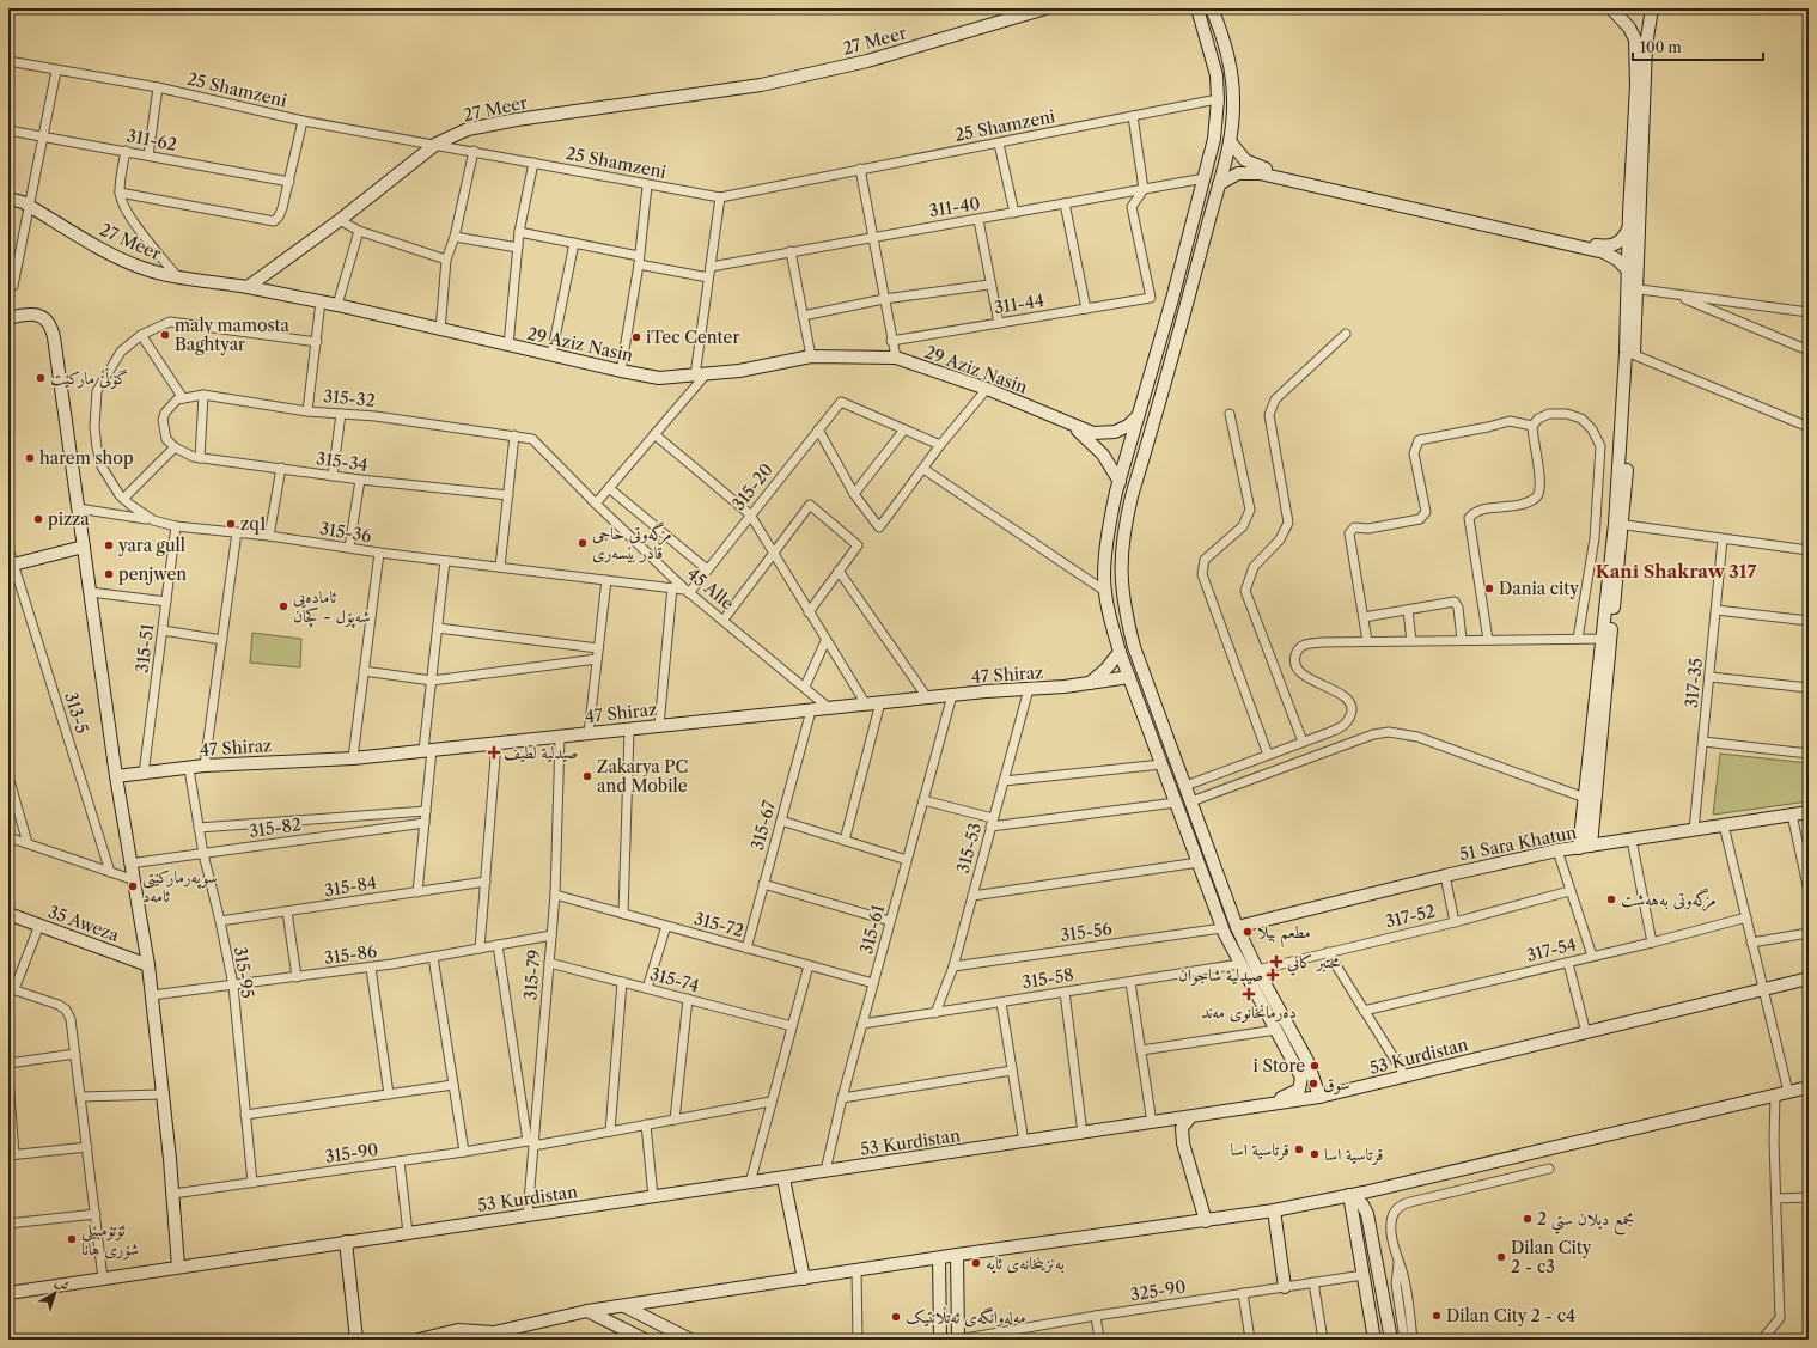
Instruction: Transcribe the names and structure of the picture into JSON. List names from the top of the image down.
{
  "streets": {
    "street": [
      "27 Meer",
      "25 Shamzeni",
      "311-62",
      "311-40",
      "311-44",
      "29 Aziz Nasin",
      "315-32",
      "315-34",
      "315-20",
      "315-36",
      "45 Alle",
      "315-51",
      "47 Shiraz",
      "317-35",
      "313-5",
      "315-67",
      "315-82",
      "51 Sara Khatun",
      "315-53",
      "315-84",
      "317-52",
      "35 Aweza",
      "315-72",
      "315-61",
      "315-56",
      "317-54",
      "315-86",
      "315-95",
      "315-79",
      "315-58",
      "315-74",
      "53 Kurdistan",
      "315-90",
      "325-90"
    ]
  },
  "crossings": [
    ["27 Meer", "25 Shamzeni"],
    ["27 Meer", "29 Aziz Nasin"],
    ["311-40", "311-44"],
    ["315-32", "45 Alle"],
    ["315-20", "315-36"],
    ["315-20", "45 Alle"],
    ["315-36", "45 Alle"],
    ["315-36", "315-51"],
    ["45 Alle", "47 Shiraz"],
    ["315-51", "47 Shiraz"],
    ["47 Shiraz", "315-67"],
    ["47 Shiraz", "315-53"],
    ["47 Shiraz", "315-61"],
    ["47 Shiraz", "315-95"],
    ["47 Shiraz", "315-79"],
    ["317-35", "51 Sara Khatun"],
    ["315-67", "315-72"],
    ["315-82", "315-95"],
    ["315-53", "315-56"],
    ["315-53", "315-58"],
    ["315-84", "315-95"],
    ["315-72", "315-61"],
    ["315-72", "315-79"],
    ["315-61", "315-58"],
    ["315-61", "53 Kurdistan"],
    ["315-86", "315-95"],
    ["315-86", "315-79"],
    ["315-95", "315-90"],
    ["315-79", "315-74"],
    ["315-79", "53 Kurdistan"],
    ["315-79", "315-90"]
  ],
  "districts": ["Kani Shakraw 317"],
  "places": {
    "other": [
      "maly mamosta Baghtyar",
      "iTec Center",
      "گۆڵێ مارکێت",
      "harem shop",
      "pizza",
      "zq1",
      "مزگەوتی حاجی قادر بێسەری",
      "yara gull",
      "penjwen",
      "Dania city",
      "ئامادەیی شەپۆل - کچان",
      "Zakarya PC and Mobile",
      "سوپەرمارکێتی ئامەد",
      "مزگەوتی بەهەشت",
      "مطعم بيلا",
      "i Store",
      "سوق",
      "قرتاسية اسا",
      "قرتاسیة اسا",
      "مجمع ديلان ستي 2",
      "ئۆتۆمبێلی شۆری هانا",
      "Dilan City 2 - c3",
      "بەنزینخانەی ئایە",
      "Dilan City 2 - c4",
      "مەلەوانگەی ئەتڵانتیک"
    ],
    "health": [
      "صیدلیة لطیف",
      "مختبر كاني",
      "صيدلية شاجوان",
      "دەرمانخانوی مەند"
    ]
  },
  "scale_bar": "100 m",
  "north": "top right"
}
